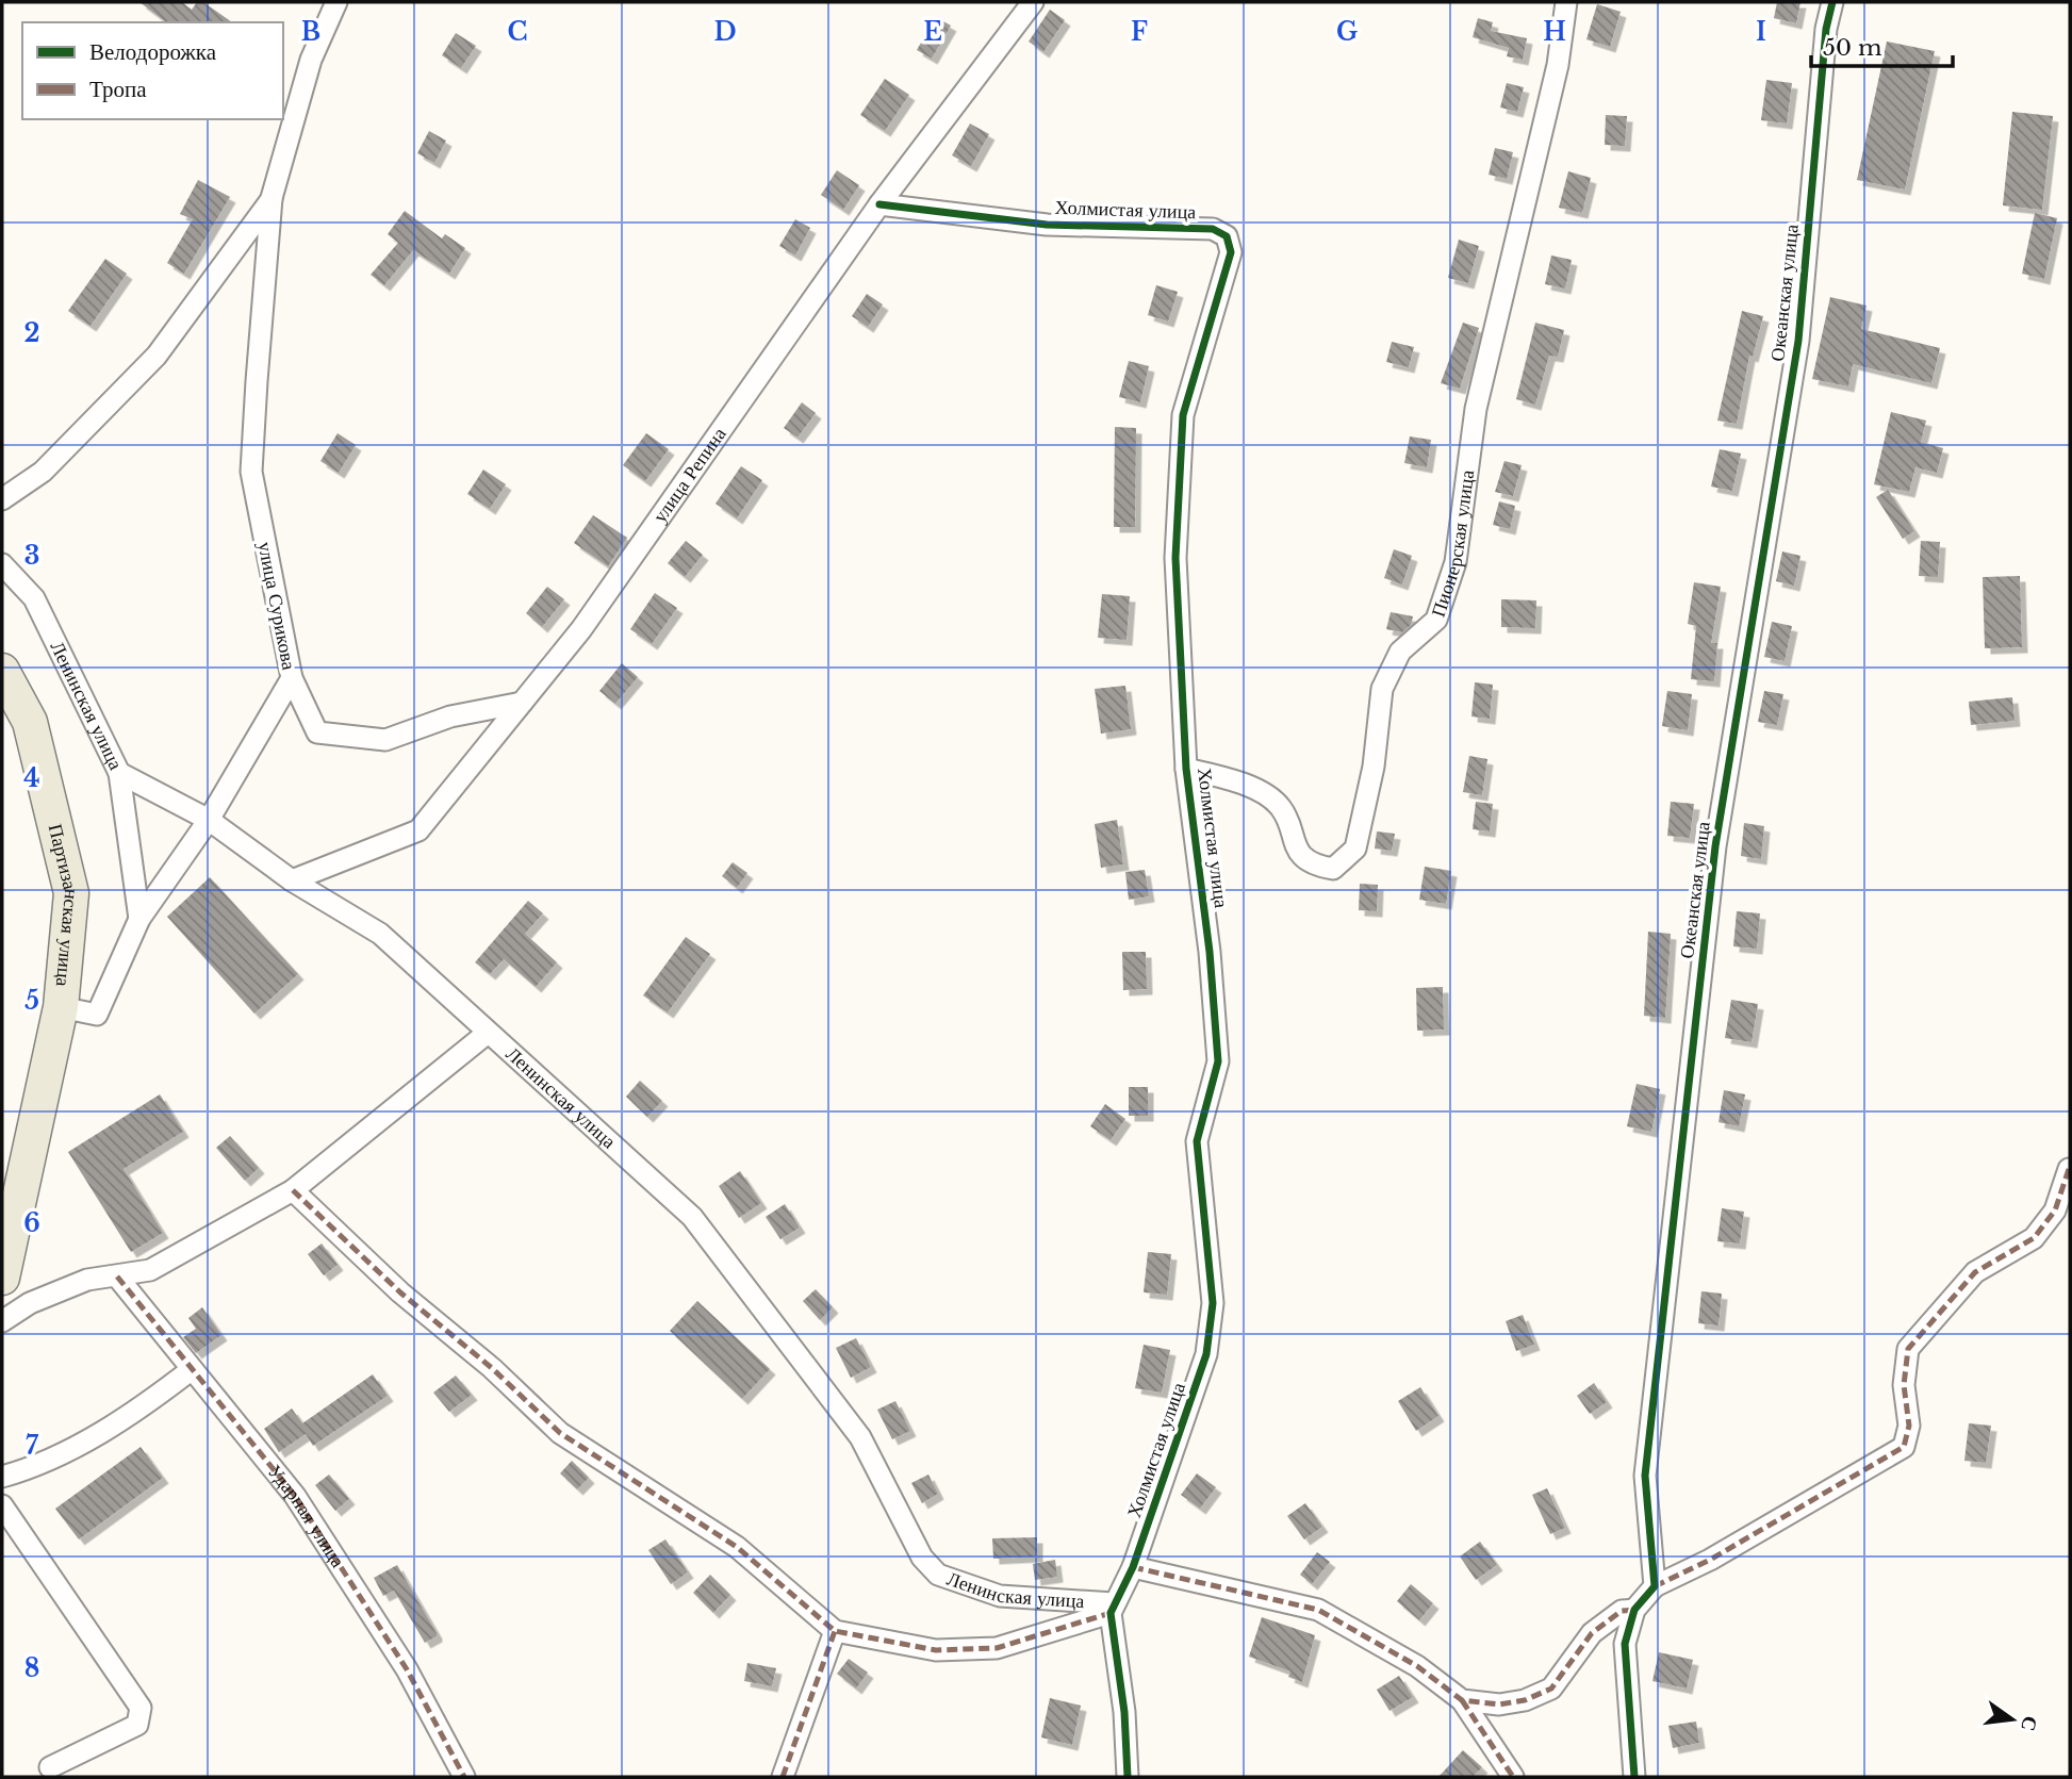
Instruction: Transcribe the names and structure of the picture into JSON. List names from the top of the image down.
{
  "streets": {
    "main road": ["Партизанская улица"],
    "street": [
      "Холмистая улица",
      "Океанская улица",
      "улица Репина",
      "Пионерская улица",
      "улица Сурикова",
      "Ленинская улица",
      "Ударная улица"
    ]
  },
  "crossings": [
    ["Холмистая улица", "улица Репина"],
    ["Холмистая улица", "Пионерская улица"],
    ["Холмистая улица", "Ленинская улица"],
    ["улица Репина", "Ленинская улица"],
    ["улица Сурикова", "Ленинская улица"],
    ["улица Сурикова", "Партизанская улица"]
  ],
  "legend": ["Велодорожка", "Тропа"],
  "scale_bar": "50 m",
  "north": "right",
  "grid": {
    "columns": [
      "B",
      "C",
      "D",
      "E",
      "F",
      "G",
      "H",
      "I"
    ],
    "rows": [
      "2",
      "3",
      "4",
      "5",
      "6",
      "7",
      "8"
    ]
  }
}
